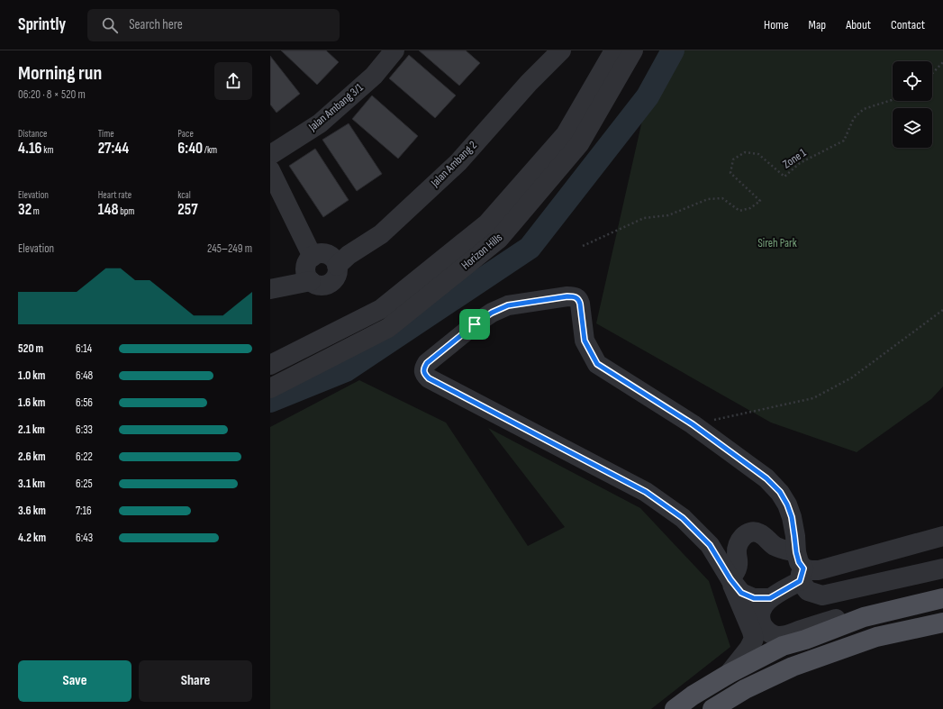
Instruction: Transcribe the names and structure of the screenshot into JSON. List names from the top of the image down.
{
  "streets": {
    "street": ["Jalan Ambang 3/1", "Jalan Ambang 2", "Horizon Hills"],
    "path": ["Zone 1"]
  },
  "parks": ["Sireh Park"],
  "page": {
    "header": "Sprintly",
    "search": "Search here",
    "nav": [
      "Home",
      "Map",
      "About",
      "Contact"
    ],
    "heading": ["Morning run", "06:20 · 8 × 520 m"],
    "stats": [
      ["Distance", "4.16 km"],
      ["Time", "27:44"],
      ["Pace", "6:40 /km"],
      ["Elevation", "32 m"],
      ["Heart rate", "148 bpm"],
      ["kcal", "257"]
    ],
    "chart": ["Elevation", "245–249 m"],
    "list": [
      {
        "name": "520 m",
        "note": "6:14"
      },
      {
        "name": "1.0 km",
        "note": "6:48"
      },
      {
        "name": "1.6 km",
        "note": "6:56"
      },
      {
        "name": "2.1 km",
        "note": "6:33"
      },
      {
        "name": "2.6 km",
        "note": "6:22"
      },
      {
        "name": "3.1 km",
        "note": "6:25"
      },
      {
        "name": "3.6 km",
        "note": "7:16"
      },
      {
        "name": "4.2 km",
        "note": "6:43"
      }
    ],
    "buttons": ["Save", "Share"]
  }
}
